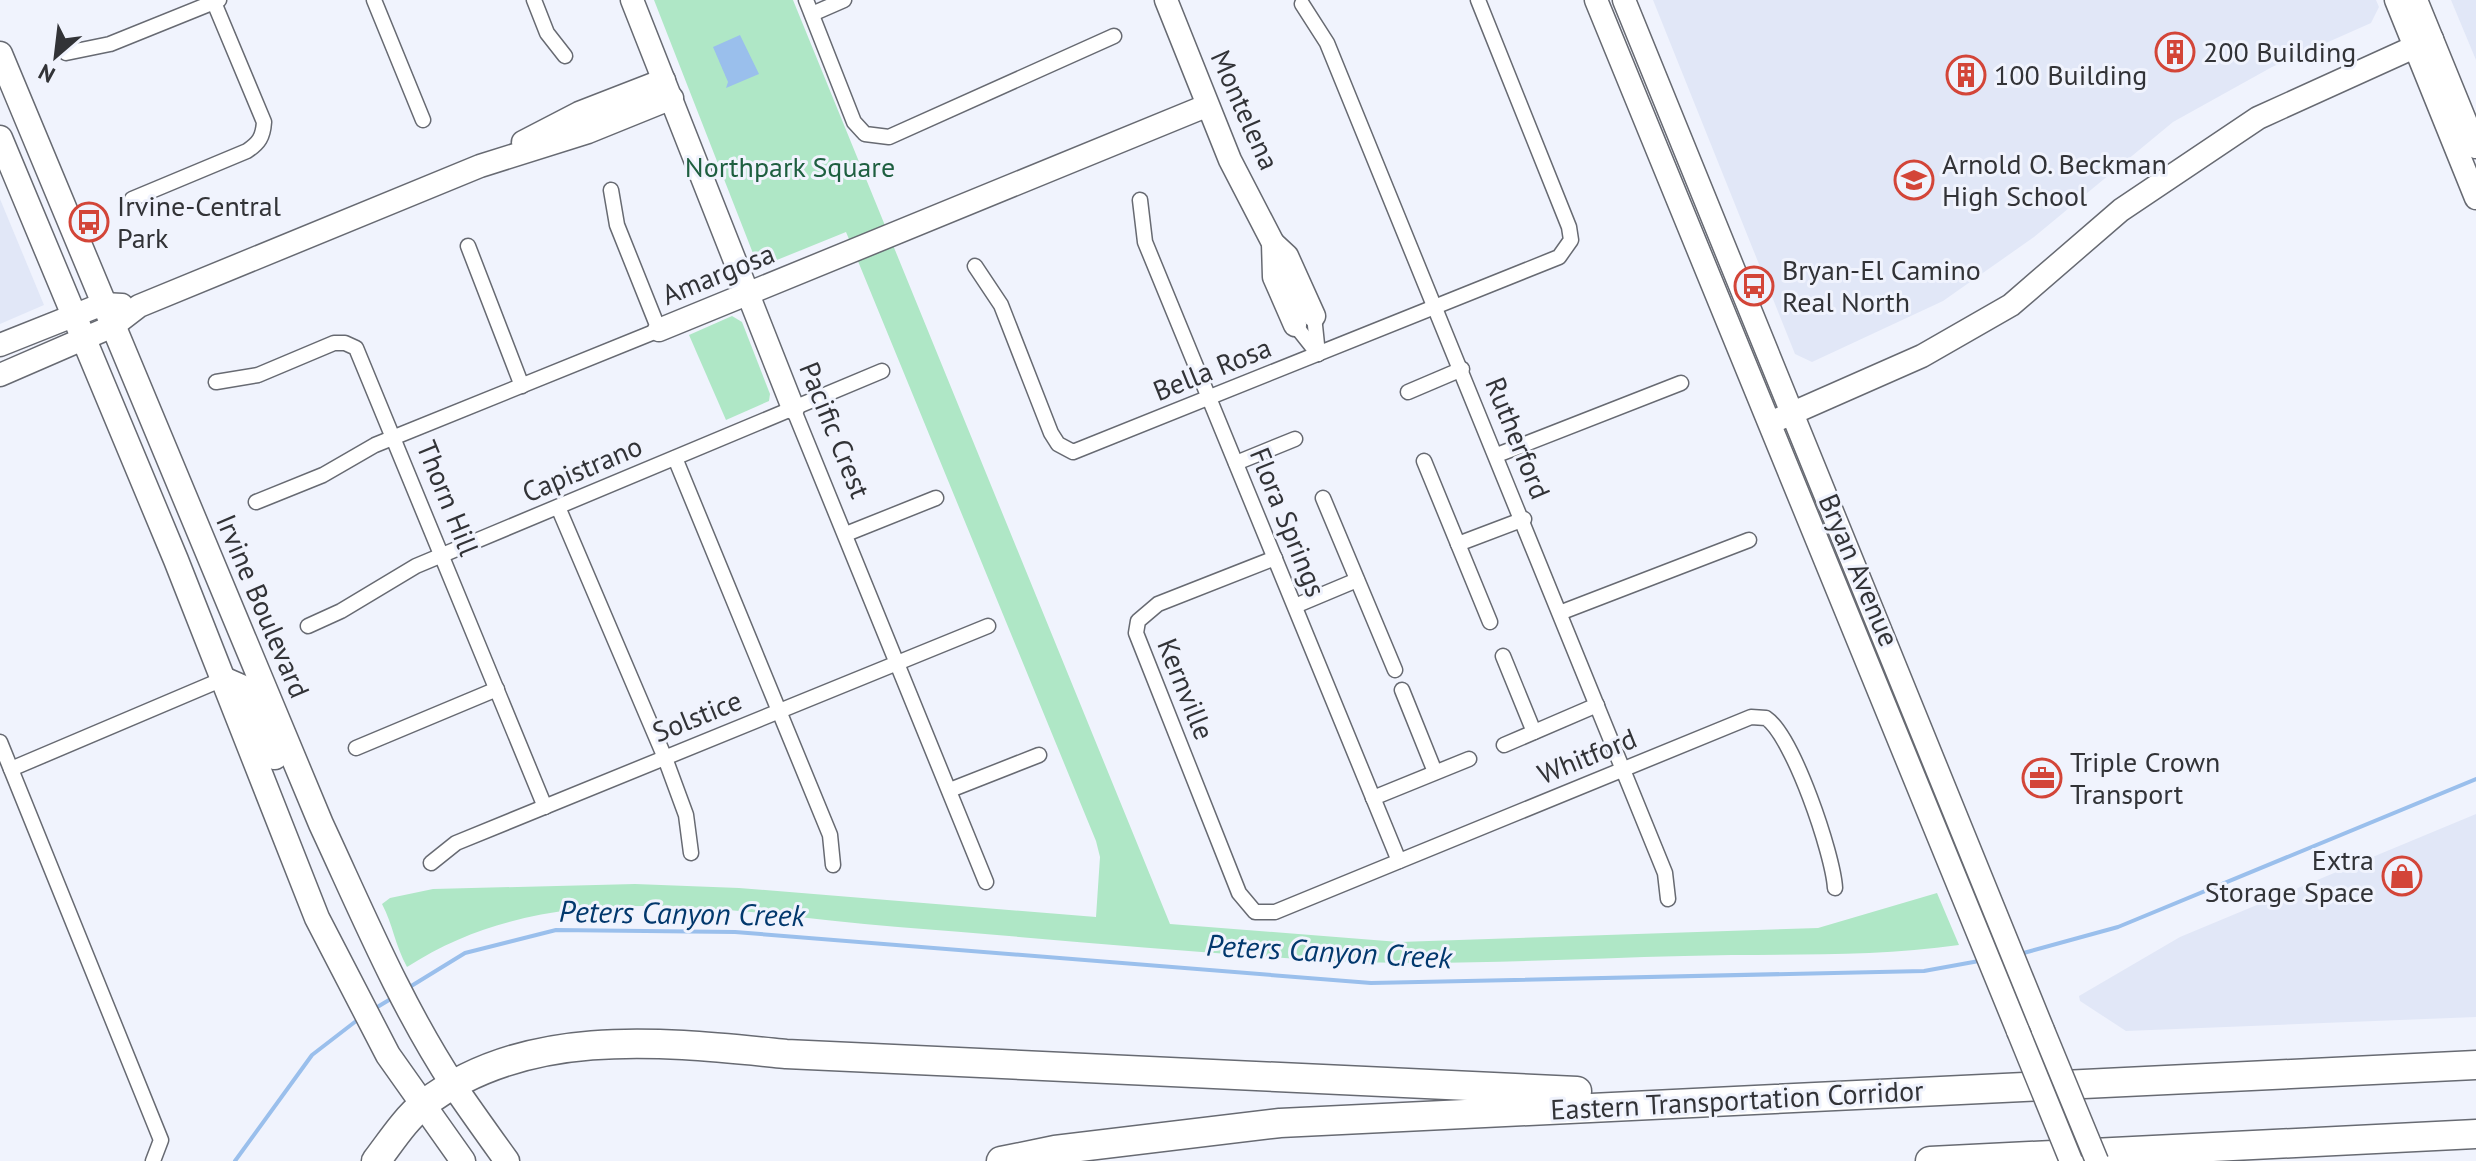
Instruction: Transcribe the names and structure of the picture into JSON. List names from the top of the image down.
{
  "streets": {
    "highway": ["Eastern Transportation Corridor"],
    "main road": [
      "Montelena",
      "Amargosa",
      "Pacific Crest",
      "Bryan Avenue",
      "Irvine Boulevard"
    ],
    "street": [
      "Bella Rosa",
      "Rutherford",
      "Capistrano",
      "Thorn Hill",
      "Flora Springs",
      "Kernville",
      "Solstice",
      "Whitford"
    ]
  },
  "crossings": [
    ["Montelena", "Amargosa"],
    ["Montelena", "Bella Rosa"],
    ["Amargosa", "Pacific Crest"],
    ["Amargosa", "Thorn Hill"],
    ["Bella Rosa", "Rutherford"],
    ["Bella Rosa", "Flora Springs"],
    ["Pacific Crest", "Capistrano"],
    ["Pacific Crest", "Solstice"],
    ["Rutherford", "Whitford"],
    ["Capistrano", "Thorn Hill"],
    ["Thorn Hill", "Solstice"],
    ["Flora Springs", "Kernville"],
    ["Flora Springs", "Whitford"],
    ["Kernville", "Whitford"]
  ],
  "water": ["Peters Canyon Creek"],
  "parks": ["Northpark Square"],
  "places": {
    "building": ["200 Building", "100 Building"],
    "school or university": ["Arnold O. Beckman High School"],
    "bus stop": ["Irvine-Central Park", "Bryan-El Camino Real North"],
    "office": ["Triple Crown Transport"],
    "shop": ["Extra Storage Space"]
  },
  "north": "bottom left"
}
